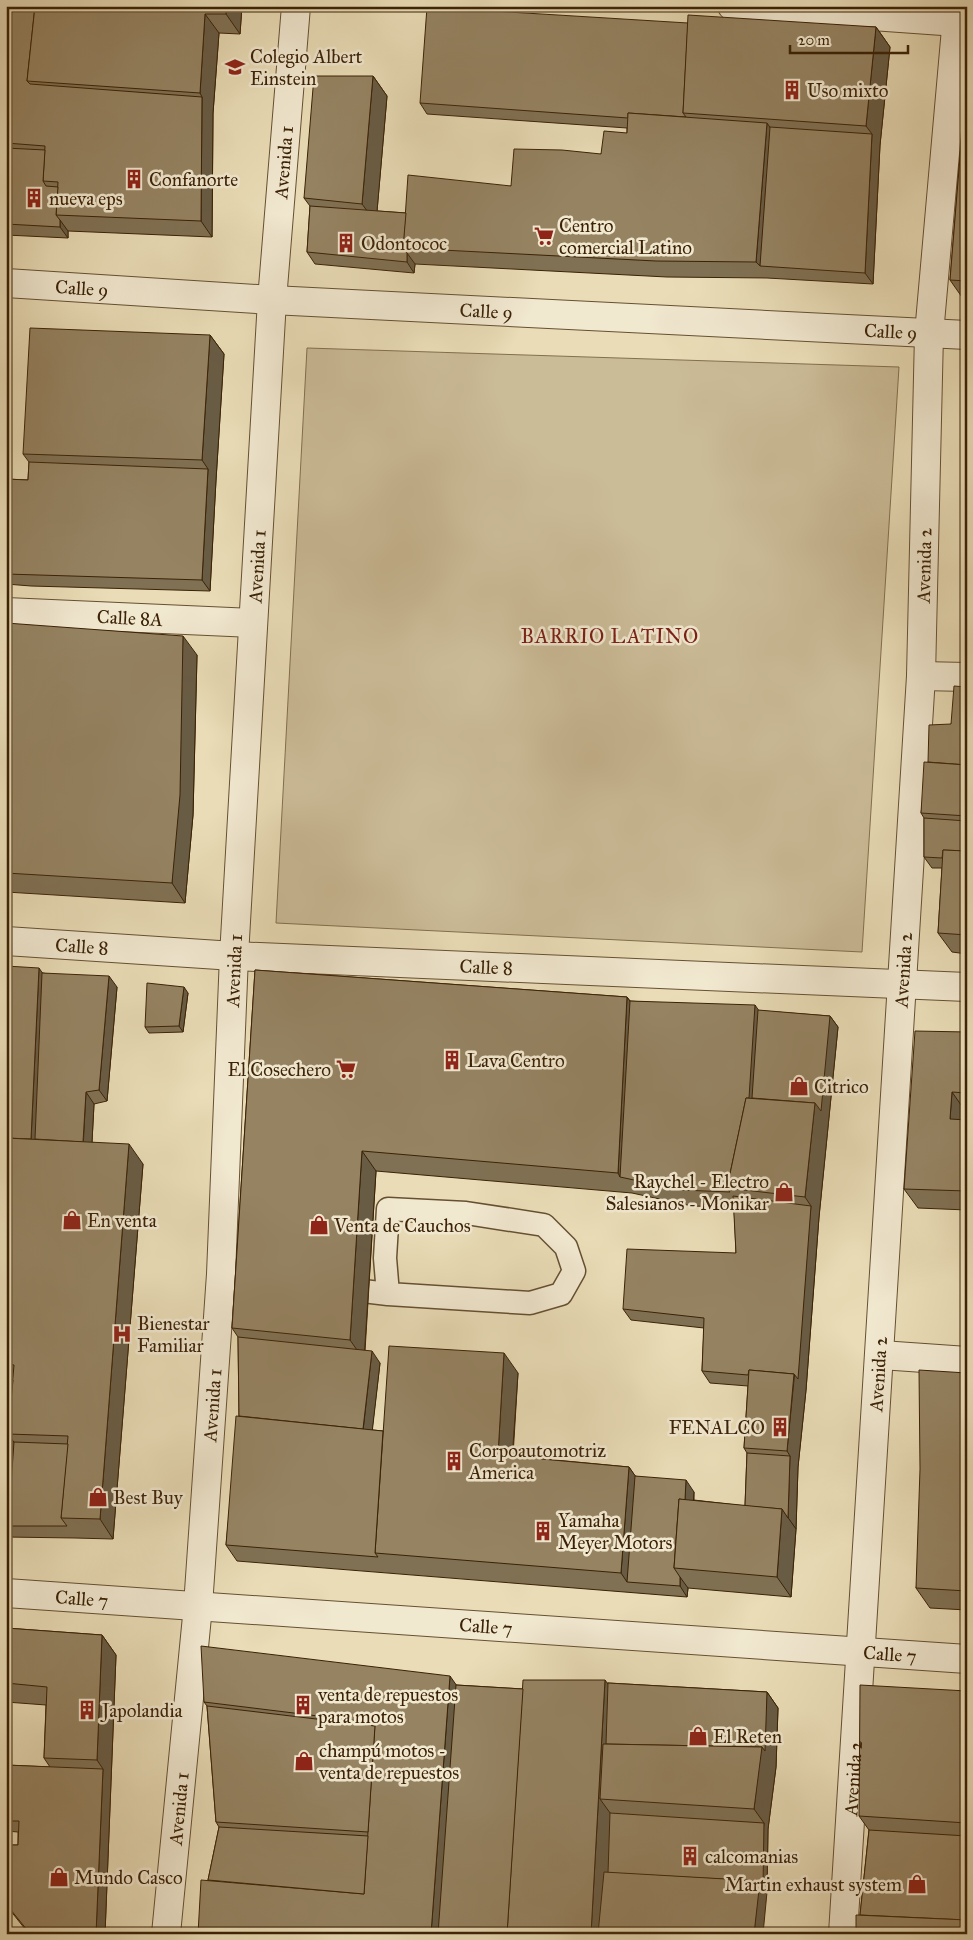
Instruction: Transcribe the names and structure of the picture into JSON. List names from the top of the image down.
{
  "streets": {
    "street": [
      "Avenida 1",
      "Calle 9",
      "Avenida 2",
      "Calle 8A",
      "Calle 8",
      "Calle 7"
    ]
  },
  "crossings": [
    ["Avenida 1", "Calle 9"],
    ["Avenida 1", "Calle 8A"],
    ["Avenida 1", "Calle 8"],
    ["Avenida 1", "Calle 7"],
    ["Calle 9", "Avenida 2"],
    ["Avenida 2", "Calle 8"],
    ["Avenida 2", "Calle 7"]
  ],
  "districts": ["BARRIO LATINO"],
  "places": {
    "school or university": ["Colegio Albert Einstein"],
    "building": [
      "Uso mixto",
      "Confanorte",
      "nueva eps",
      "Odontococ",
      "Lava Centro",
      "FENALCO",
      "Corpoautomotriz America",
      "Yamaha Meyer Motors",
      "venta de repuestos para motos",
      "Japolandia",
      "calcomanias"
    ],
    "supermarket": ["Centro comercial Latino", "El Cosechero"],
    "shop": [
      "Citrico",
      "Raychel - Electro Salesianos - Monikar",
      "En venta",
      "Venta de Cauchos",
      "Best Buy",
      "El Reten",
      "champú motos - venta de repuestos",
      "Mundo Casco",
      "Martin exhaust system"
    ],
    "hospital": ["Bienestar Familiar"]
  },
  "scale_bar": "20 m"
}
